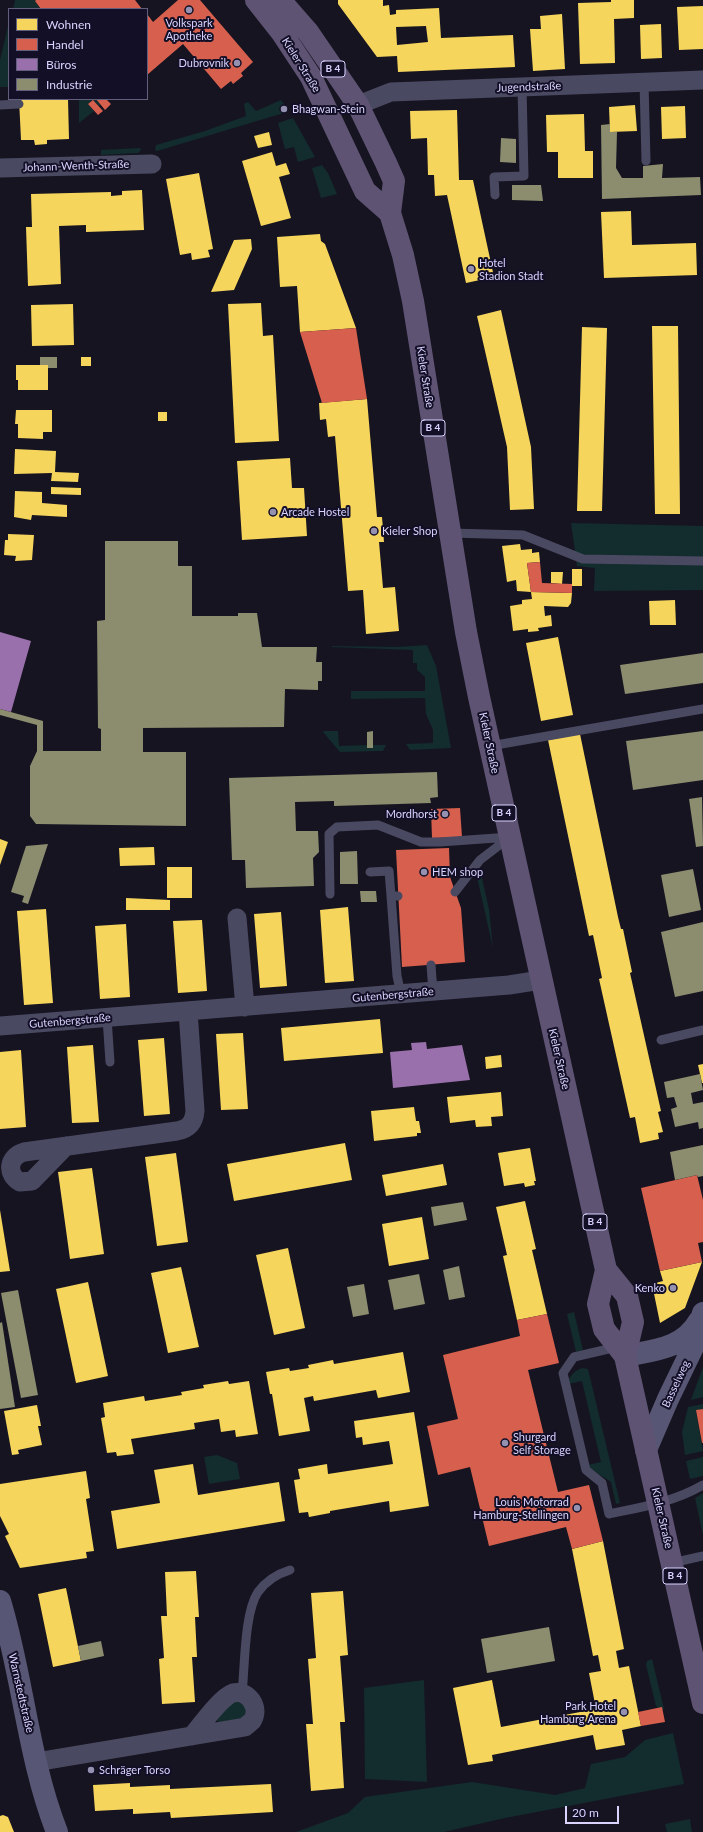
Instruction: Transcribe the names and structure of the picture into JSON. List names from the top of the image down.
{
  "streets": {
    "main road": ["Kieler Straße", "B 4"],
    "street": [
      "Jugendstraße",
      "Johann-Wenth-Straße",
      "Gutenbergstraße",
      "Basselweg",
      "Warnstedtstraße"
    ]
  },
  "crossings": [
    ["Kieler Straße", "Jugendstraße"],
    ["Kieler Straße", "Gutenbergstraße"],
    ["Kieler Straße", "Basselweg"]
  ],
  "places": [
    "Volkspark Apotheke",
    "Dubrovnik",
    "Bhagwan-Stein",
    "Hotel Stadion Stadt",
    "Arcade Hostel",
    "Kieler Shop",
    "Mordhorst",
    "HEM shop",
    "Kenko",
    "Shurgard Self Storage",
    "Louis Motorrad Hamburg-Stellingen",
    "Park Hotel Hamburg Arena",
    "Schräger Torso"
  ],
  "legend": [
    "Wohnen",
    "Handel",
    "Büros",
    "Industrie"
  ],
  "scale_bar": "20 m"
}
